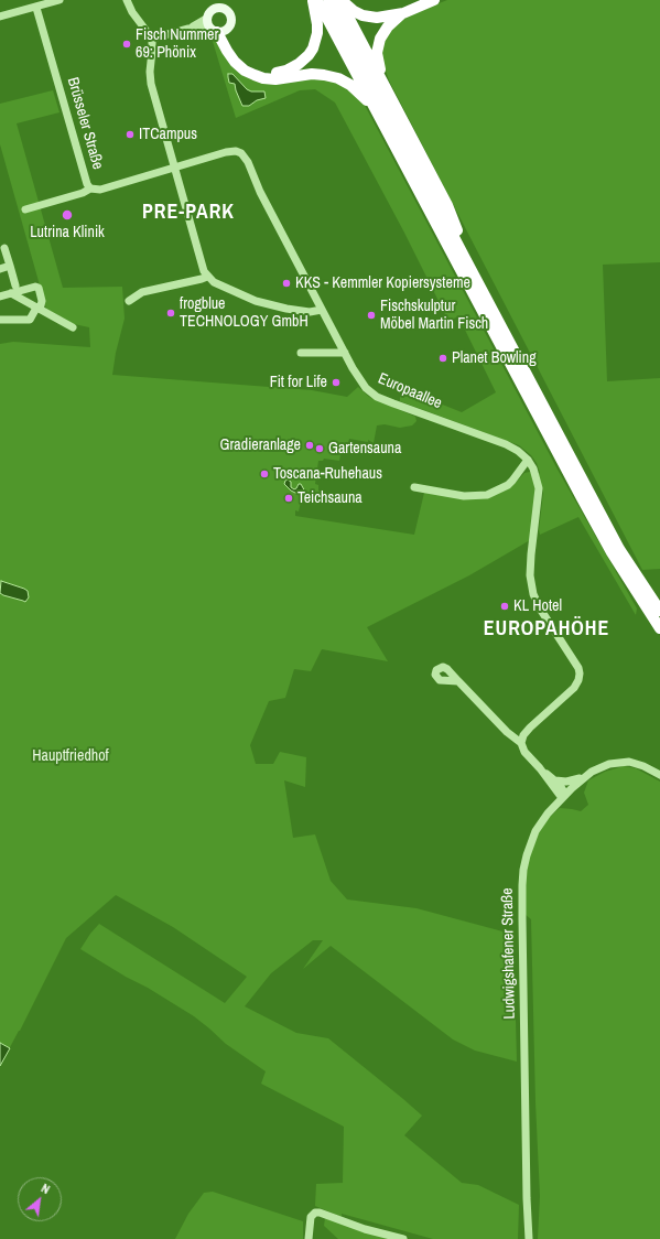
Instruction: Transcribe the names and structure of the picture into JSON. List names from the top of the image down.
{
  "streets": {
    "street": ["Brüsseler Straße", "Europaallee", "Ludwigshafener Straße"]
  },
  "crossings": [
    ["Brüsseler Straße", "Europaallee"]
  ],
  "districts": ["PRE-PARK", "EUROPAHÖHE"],
  "parks": ["Hauptfriedhof"],
  "places": [
    "Fisch Nummer 69: Phönix",
    "ITCampus",
    "Lutrina Klinik",
    "KKS - Kemmler Kopiersysteme",
    "frogblue TECHNOLOGY GmbH",
    "Fischskulptur Möbel Martin Fisch",
    "Planet Bowling",
    "Fit for Life",
    "Gradieranlage",
    "Gartensauna",
    "Toscana-Ruhehaus",
    "Teichsauna",
    "KL Hotel"
  ],
  "north": "top right"
}
